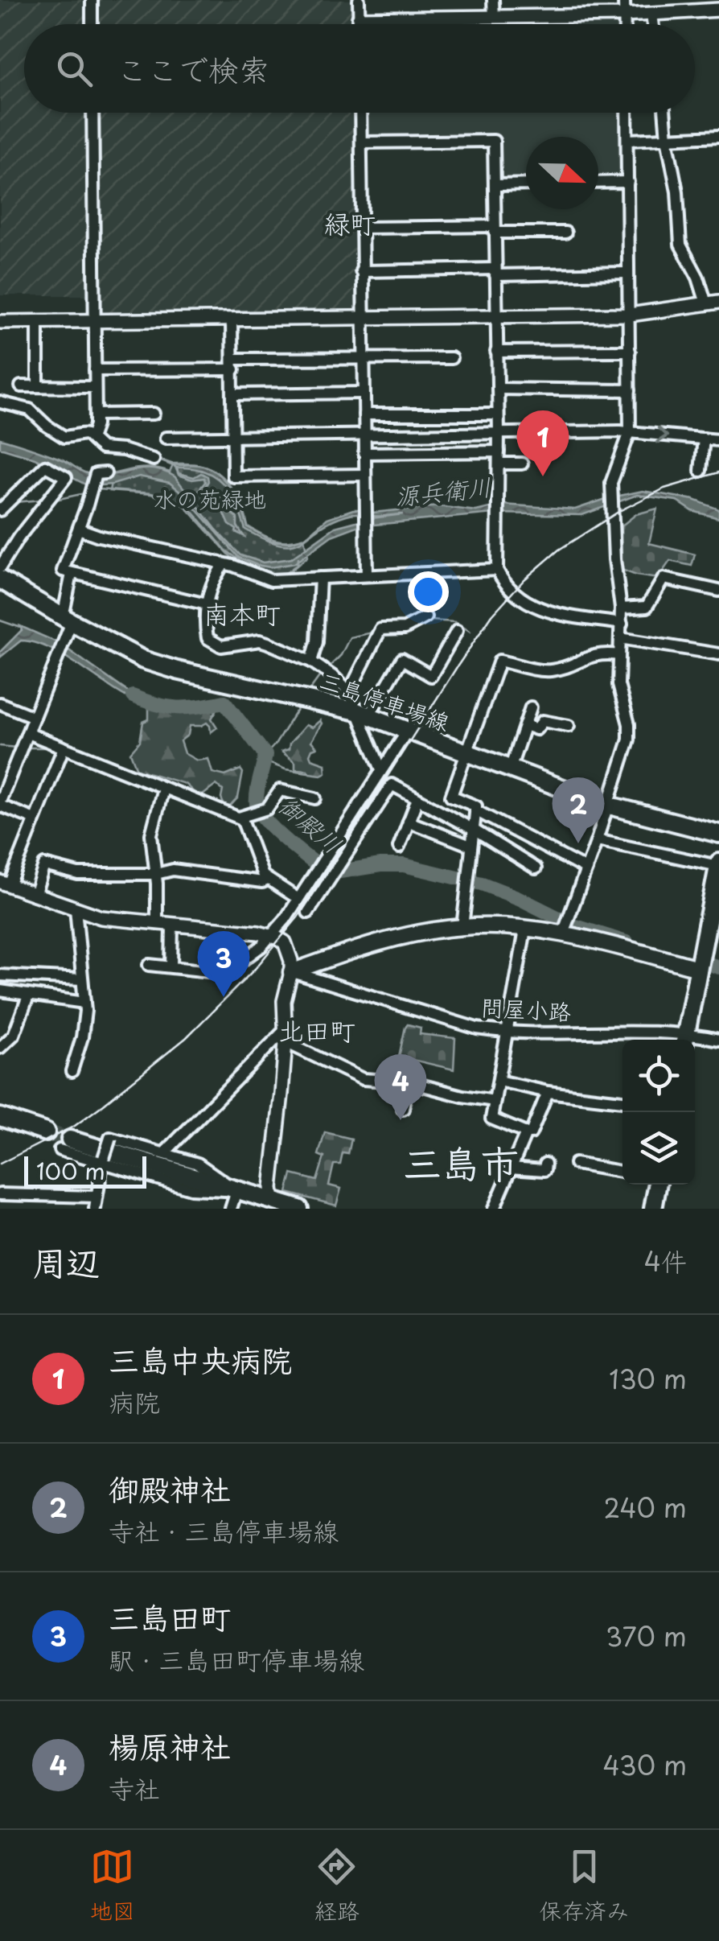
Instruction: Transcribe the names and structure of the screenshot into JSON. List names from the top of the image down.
{
  "streets": {
    "main road": ["三島停車場線"],
    "street": ["問屋小路"]
  },
  "districts": [
    "緑町",
    "南本町",
    "北田町",
    "三島市"
  ],
  "water": ["源兵衛川", "御殿川"],
  "parks": ["水の苑緑地"],
  "scale_bar": "100 m",
  "north": "right",
  "page": {
    "search": "ここで検索",
    "pins": [
      "1",
      "2",
      "3",
      "4"
    ],
    "scale": "100 m",
    "heading": ["周辺", "4件"],
    "list": [
      {
        "mark": "1",
        "name": "三島中央病院",
        "note": "病院",
        "value": "130 m"
      },
      {
        "mark": "2",
        "name": "御殿神社",
        "note": "寺社 · 三島停車場線",
        "value": "240 m"
      },
      {
        "mark": "3",
        "name": "三島田町",
        "note": "駅 · 三島田町停車場線",
        "value": "370 m"
      },
      {
        "mark": "4",
        "name": "楊原神社",
        "note": "寺社",
        "value": "430 m"
      }
    ],
    "nav": ["地図", "経路", "保存済み"]
  }
}
